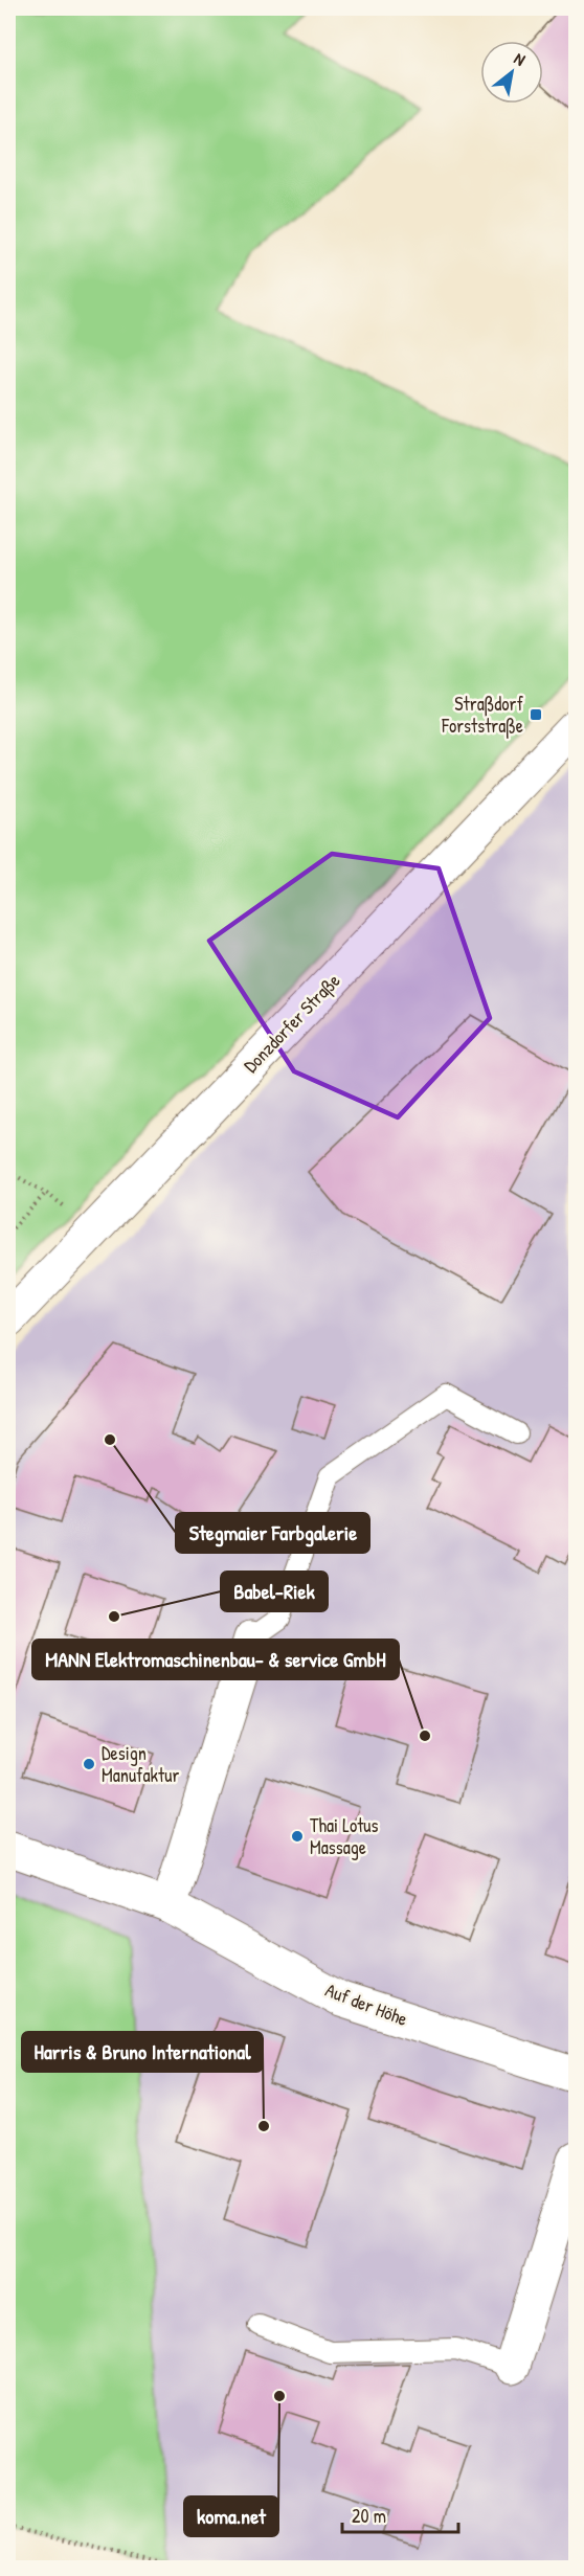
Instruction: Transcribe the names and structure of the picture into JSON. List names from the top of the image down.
{
  "streets": {
    "street": ["Donzdorfer Straße", "Auf der Höhe"]
  },
  "places": {
    "transit": ["Straßdorf Forststraße"],
    "other": [
      "Stegmaier Farbgalerie",
      "Babel-Riek",
      "MANN Elektromaschinenbau- & service GmbH",
      "Design Manufaktur",
      "Thai Lotus Massage",
      "Harris & Bruno International",
      "koma.net"
    ]
  },
  "scale_bar": "20 m",
  "north": "top right"
}
